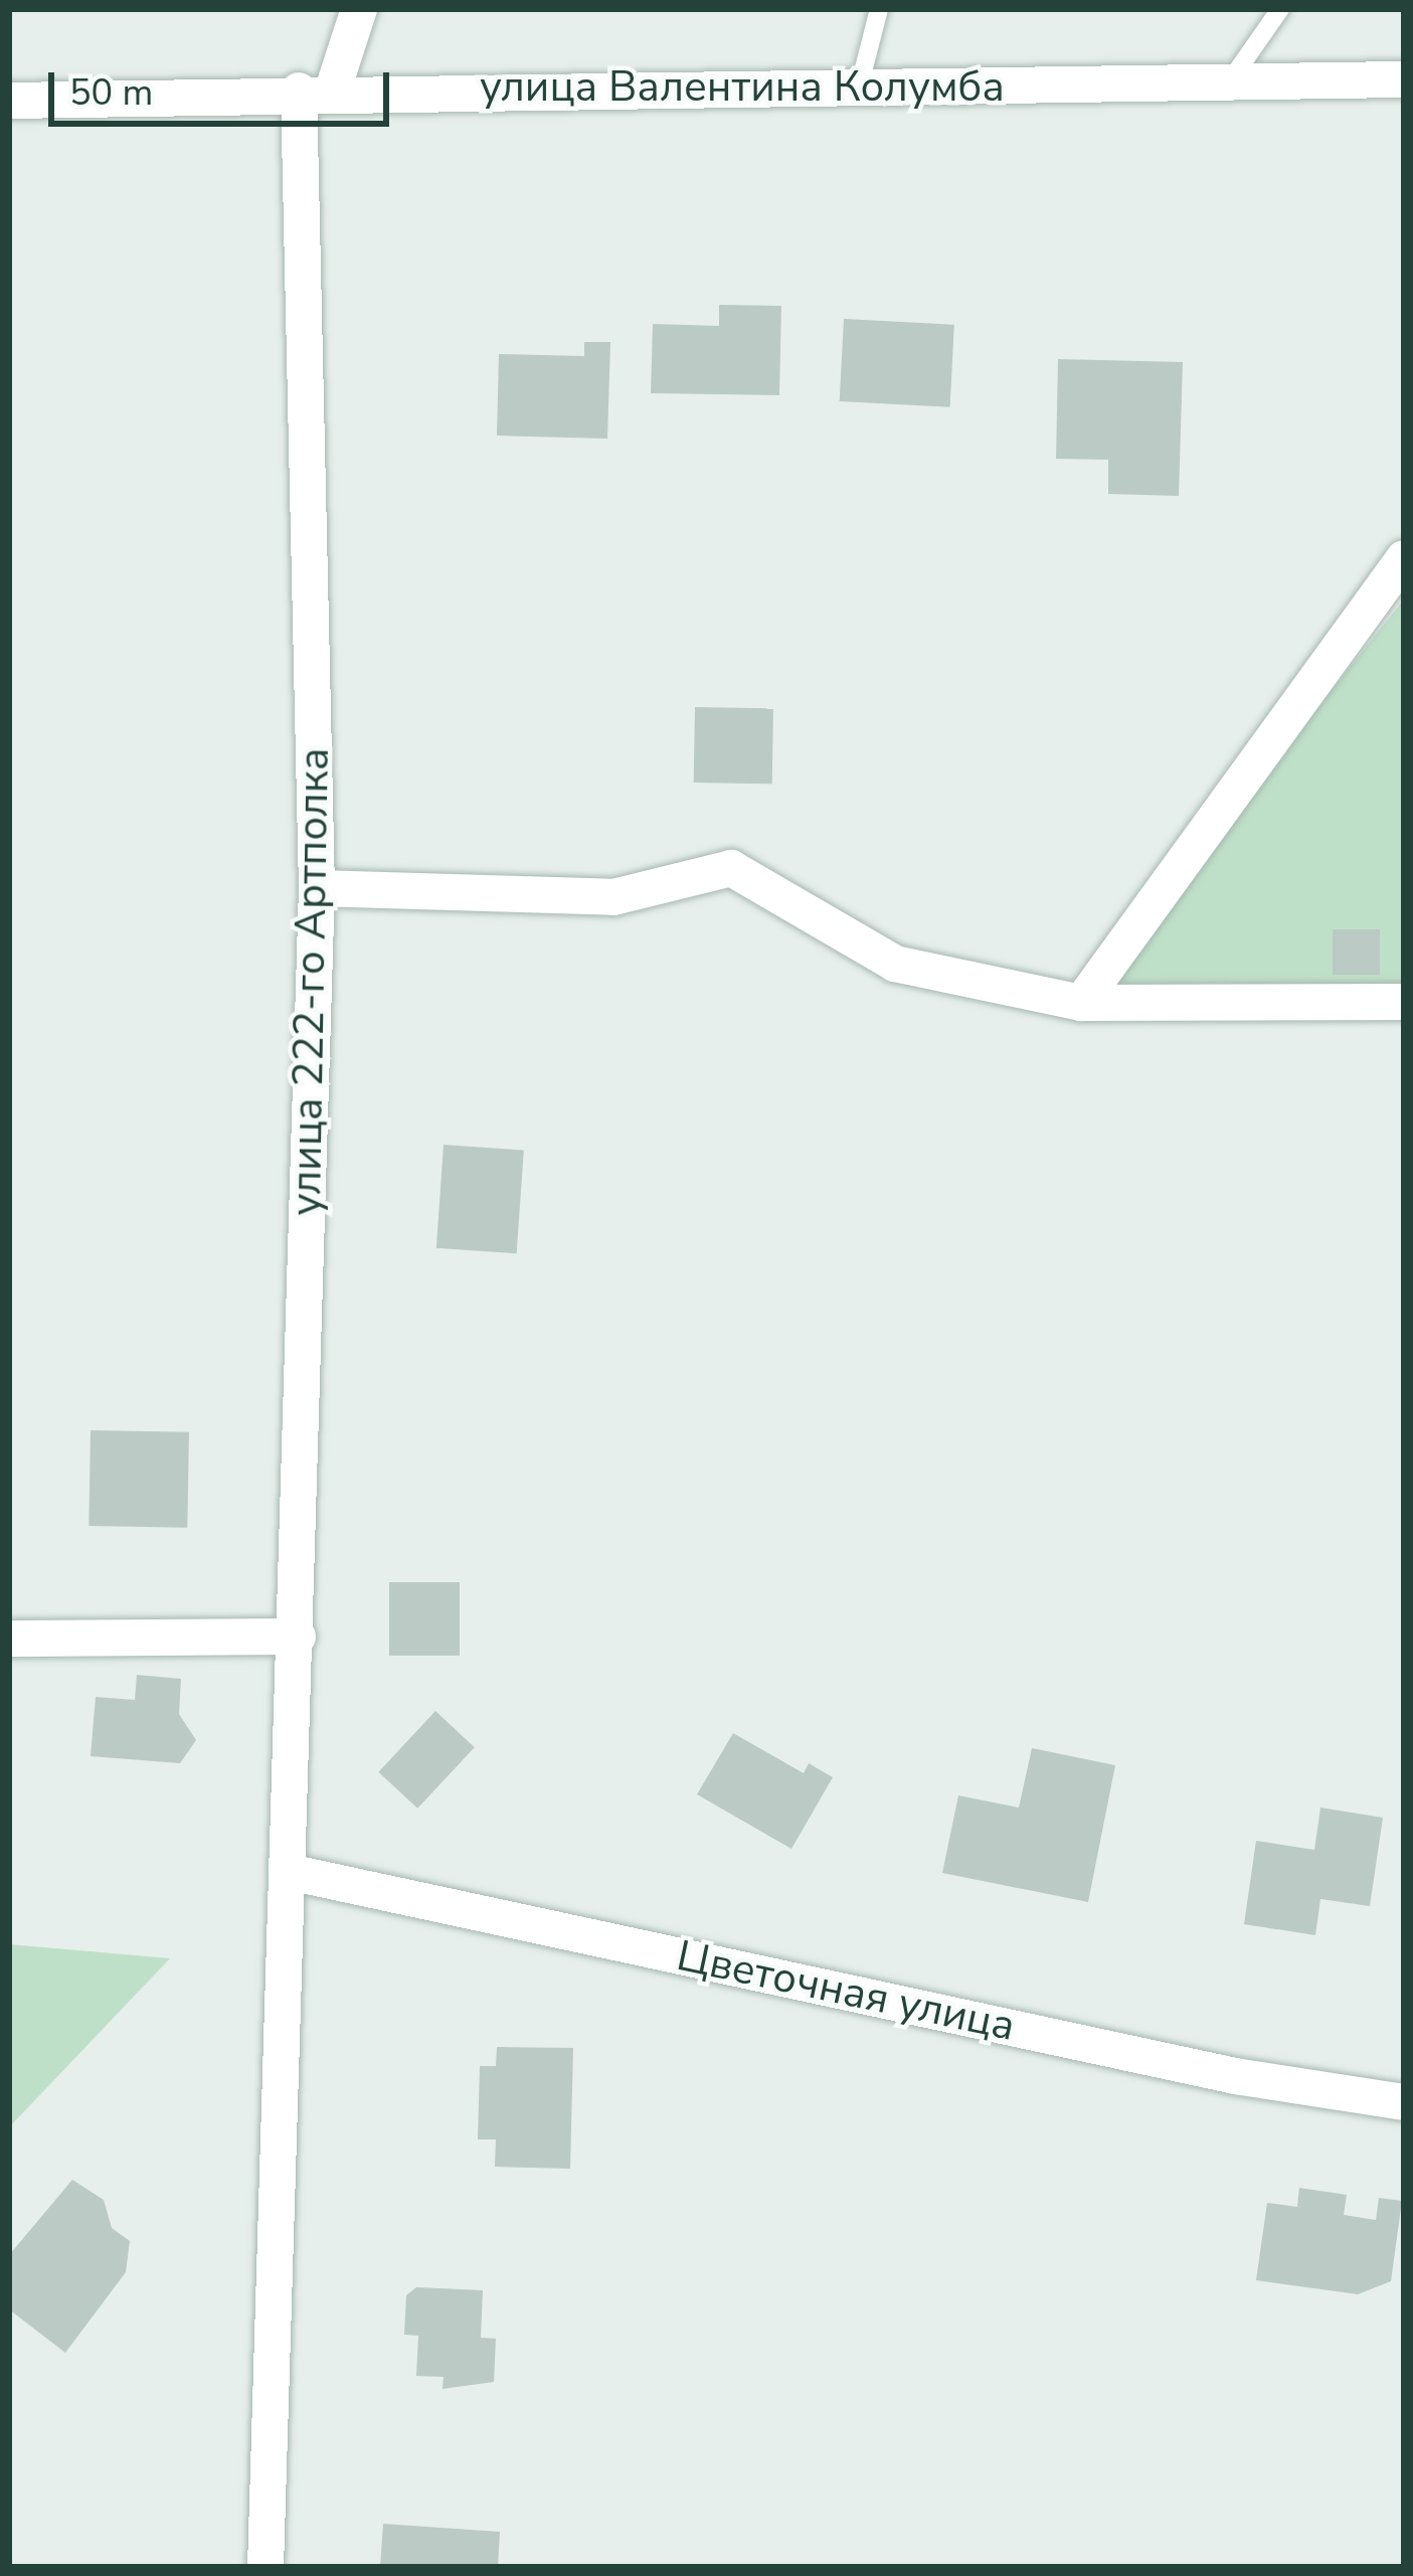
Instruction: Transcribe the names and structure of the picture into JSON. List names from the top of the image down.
{
  "streets": {
    "street": ["улица Валентина Колумба", "улица 222-го Артполка", "Цветочная улица"]
  },
  "crossings": [
    ["улица Валентина Колумба", "улица 222-го Артполка"],
    ["улица 222-го Артполка", "Цветочная улица"]
  ],
  "scale_bar": "50 m"
}
